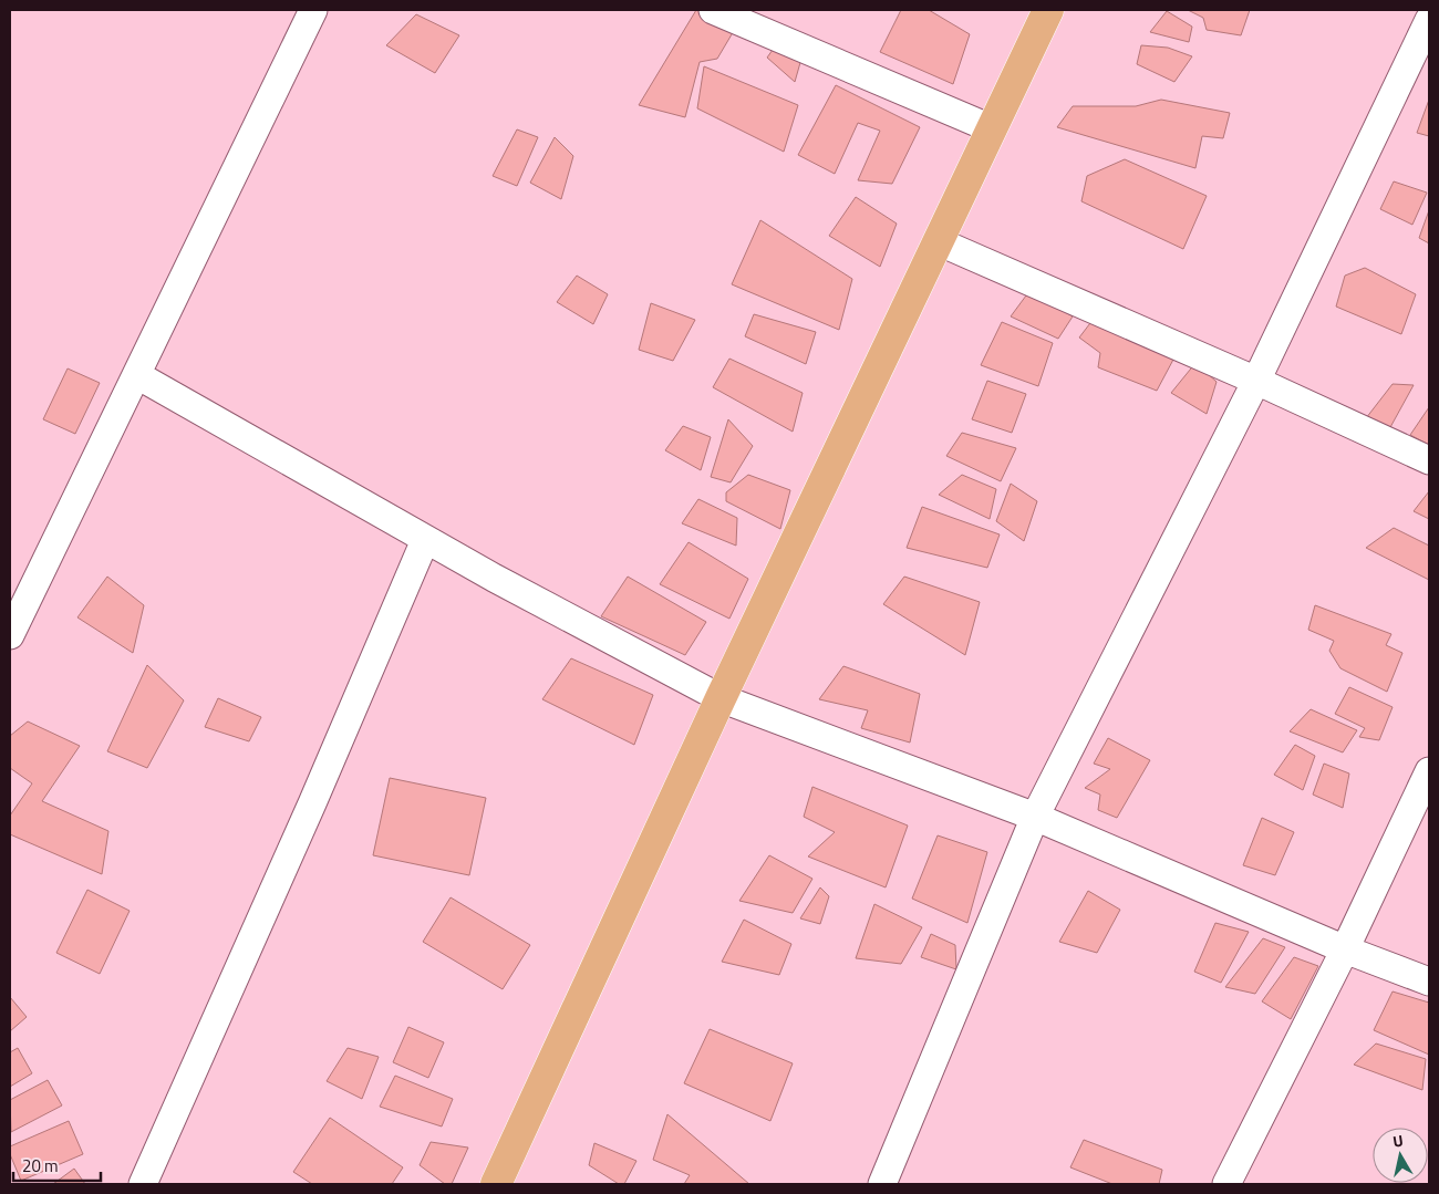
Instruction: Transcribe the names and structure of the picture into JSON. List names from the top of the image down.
{
  "scale_bar": "20 m",
  "north": "top"
}
